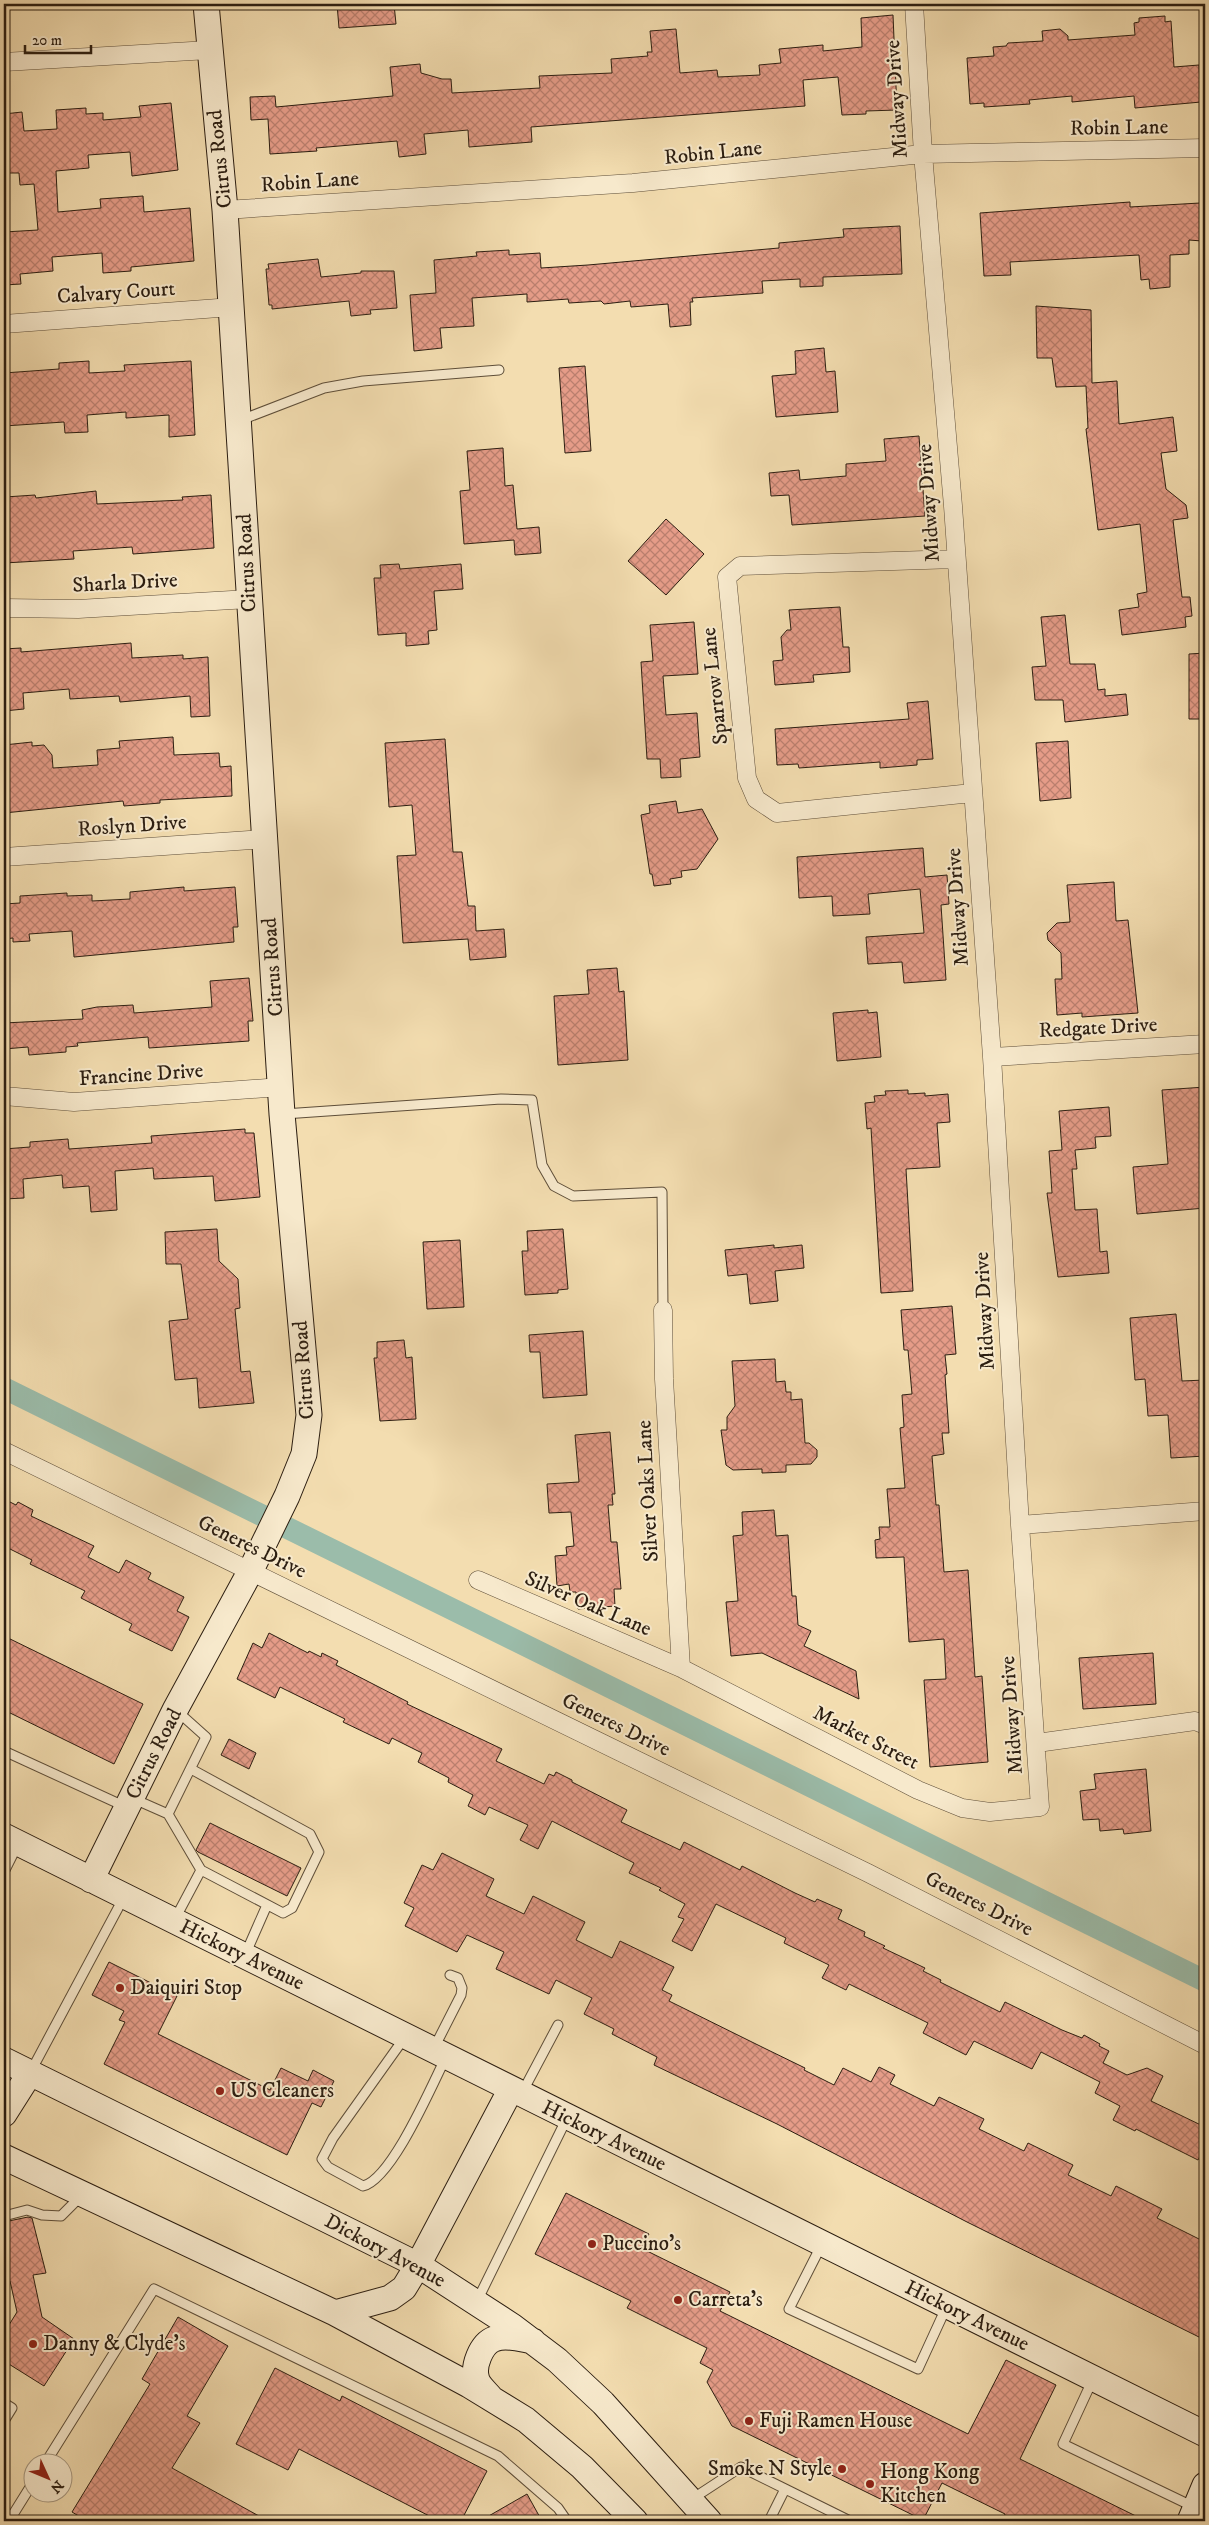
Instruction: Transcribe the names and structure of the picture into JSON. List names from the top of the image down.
{
  "streets": {
    "main road": ["Citrus Road", "Hickory Avenue", "Dickory Avenue"],
    "street": [
      "Midway Drive",
      "Robin Lane",
      "Calvary Court",
      "Sharla Drive",
      "Sparrow Lane",
      "Roslyn Drive",
      "Redgate Drive",
      "Francine Drive",
      "Silver Oaks Lane",
      "Generes Drive",
      "Silver Oak Lane",
      "Market Street"
    ]
  },
  "crossings": [
    ["Midway Drive", "Robin Lane"],
    ["Midway Drive", "Sparrow Lane"],
    ["Midway Drive", "Redgate Drive"],
    ["Midway Drive", "Market Street"],
    ["Robin Lane", "Citrus Road"],
    ["Citrus Road", "Calvary Court"],
    ["Citrus Road", "Sharla Drive"],
    ["Citrus Road", "Roslyn Drive"],
    ["Citrus Road", "Francine Drive"],
    ["Citrus Road", "Generes Drive"],
    ["Citrus Road", "Hickory Avenue"],
    ["Silver Oaks Lane", "Silver Oak Lane"],
    ["Silver Oaks Lane", "Market Street"],
    ["Silver Oak Lane", "Market Street"]
  ],
  "places": [
    "Daiquiri Stop",
    "US Cleaners",
    "Puccino's",
    "Carreta's",
    "Danny & Clyde's",
    "Fuji Ramen House",
    "Smoke N Style",
    "Hong Kong Kitchen"
  ],
  "scale_bar": "20 m",
  "north": "bottom right"
}
